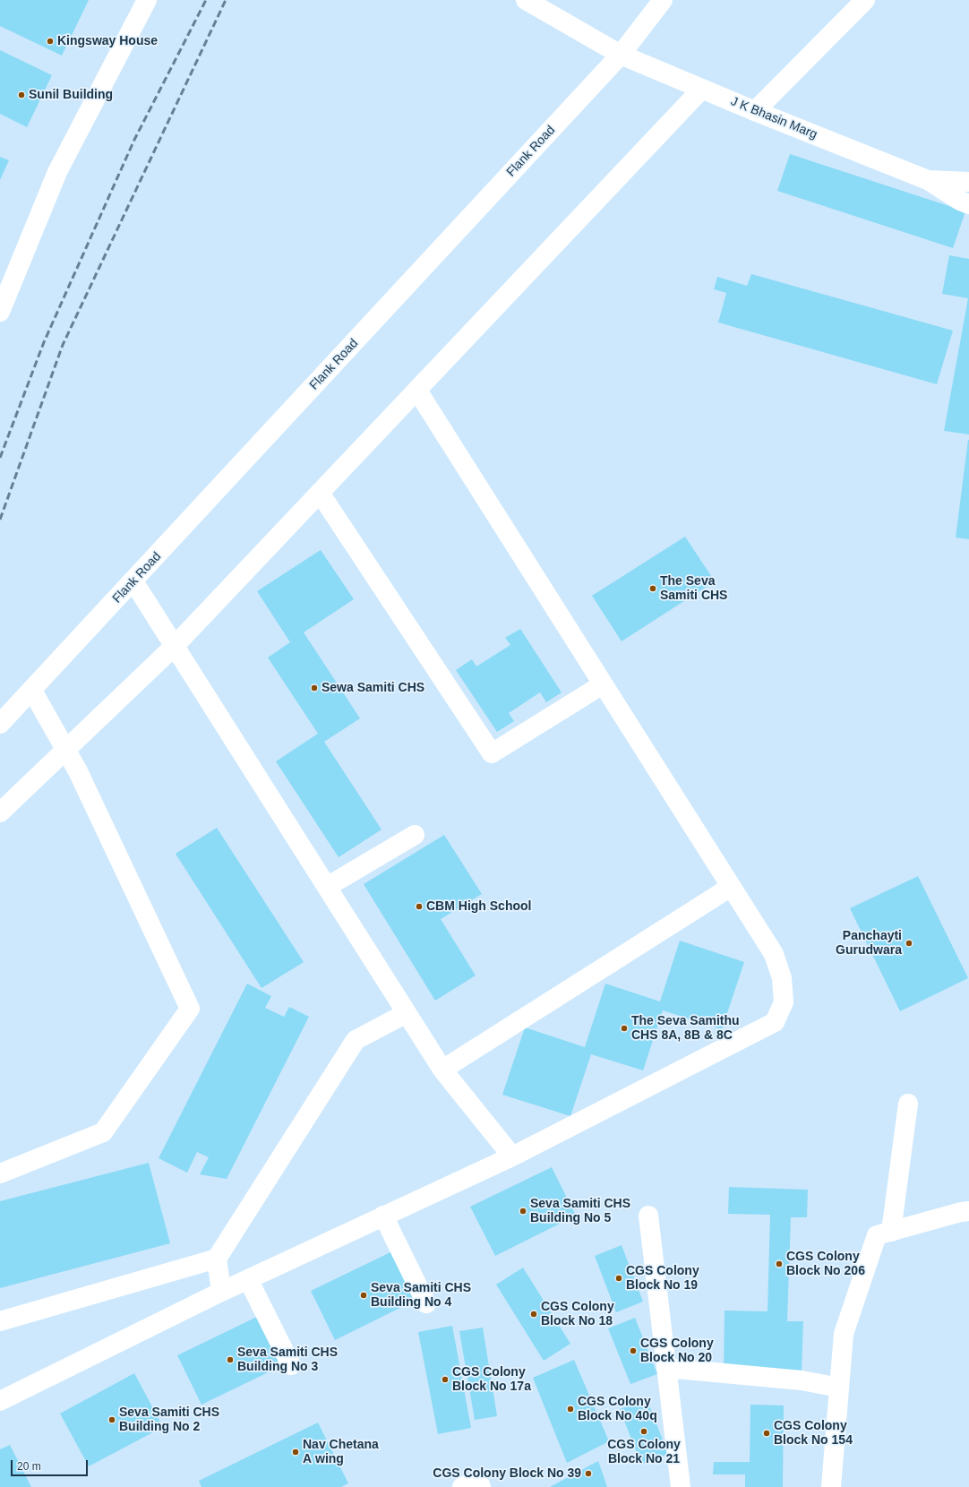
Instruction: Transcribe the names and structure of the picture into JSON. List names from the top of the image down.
{
  "streets": {
    "street": ["J K Bhasin Marg", "Flank Road"]
  },
  "crossings": [
    ["J K Bhasin Marg", "Flank Road"]
  ],
  "places": [
    "Kingsway House",
    "Sunil Building",
    "The Seva Samiti CHS",
    "Sewa Samiti CHS",
    "CBM High School",
    "Panchayti Gurudwara",
    "The Seva Samithu CHS 8A, 8B & 8C",
    "Seva Samiti CHS Building No 5",
    "CGS Colony Block No 206",
    "CGS Colony Block No 19",
    "Seva Samiti CHS Building No 4",
    "CGS Colony Block No 18",
    "CGS Colony Block No 20",
    "Seva Samiti CHS Building No 3",
    "CGS Colony Block No 17a",
    "CGS Colony Block No 40q",
    "Seva Samiti CHS Building No 2",
    "CGS Colony Block No 21",
    "CGS Colony Block No 154",
    "Nav Chetana A wing",
    "CGS Colony Block No 39"
  ],
  "scale_bar": "20 m"
}
